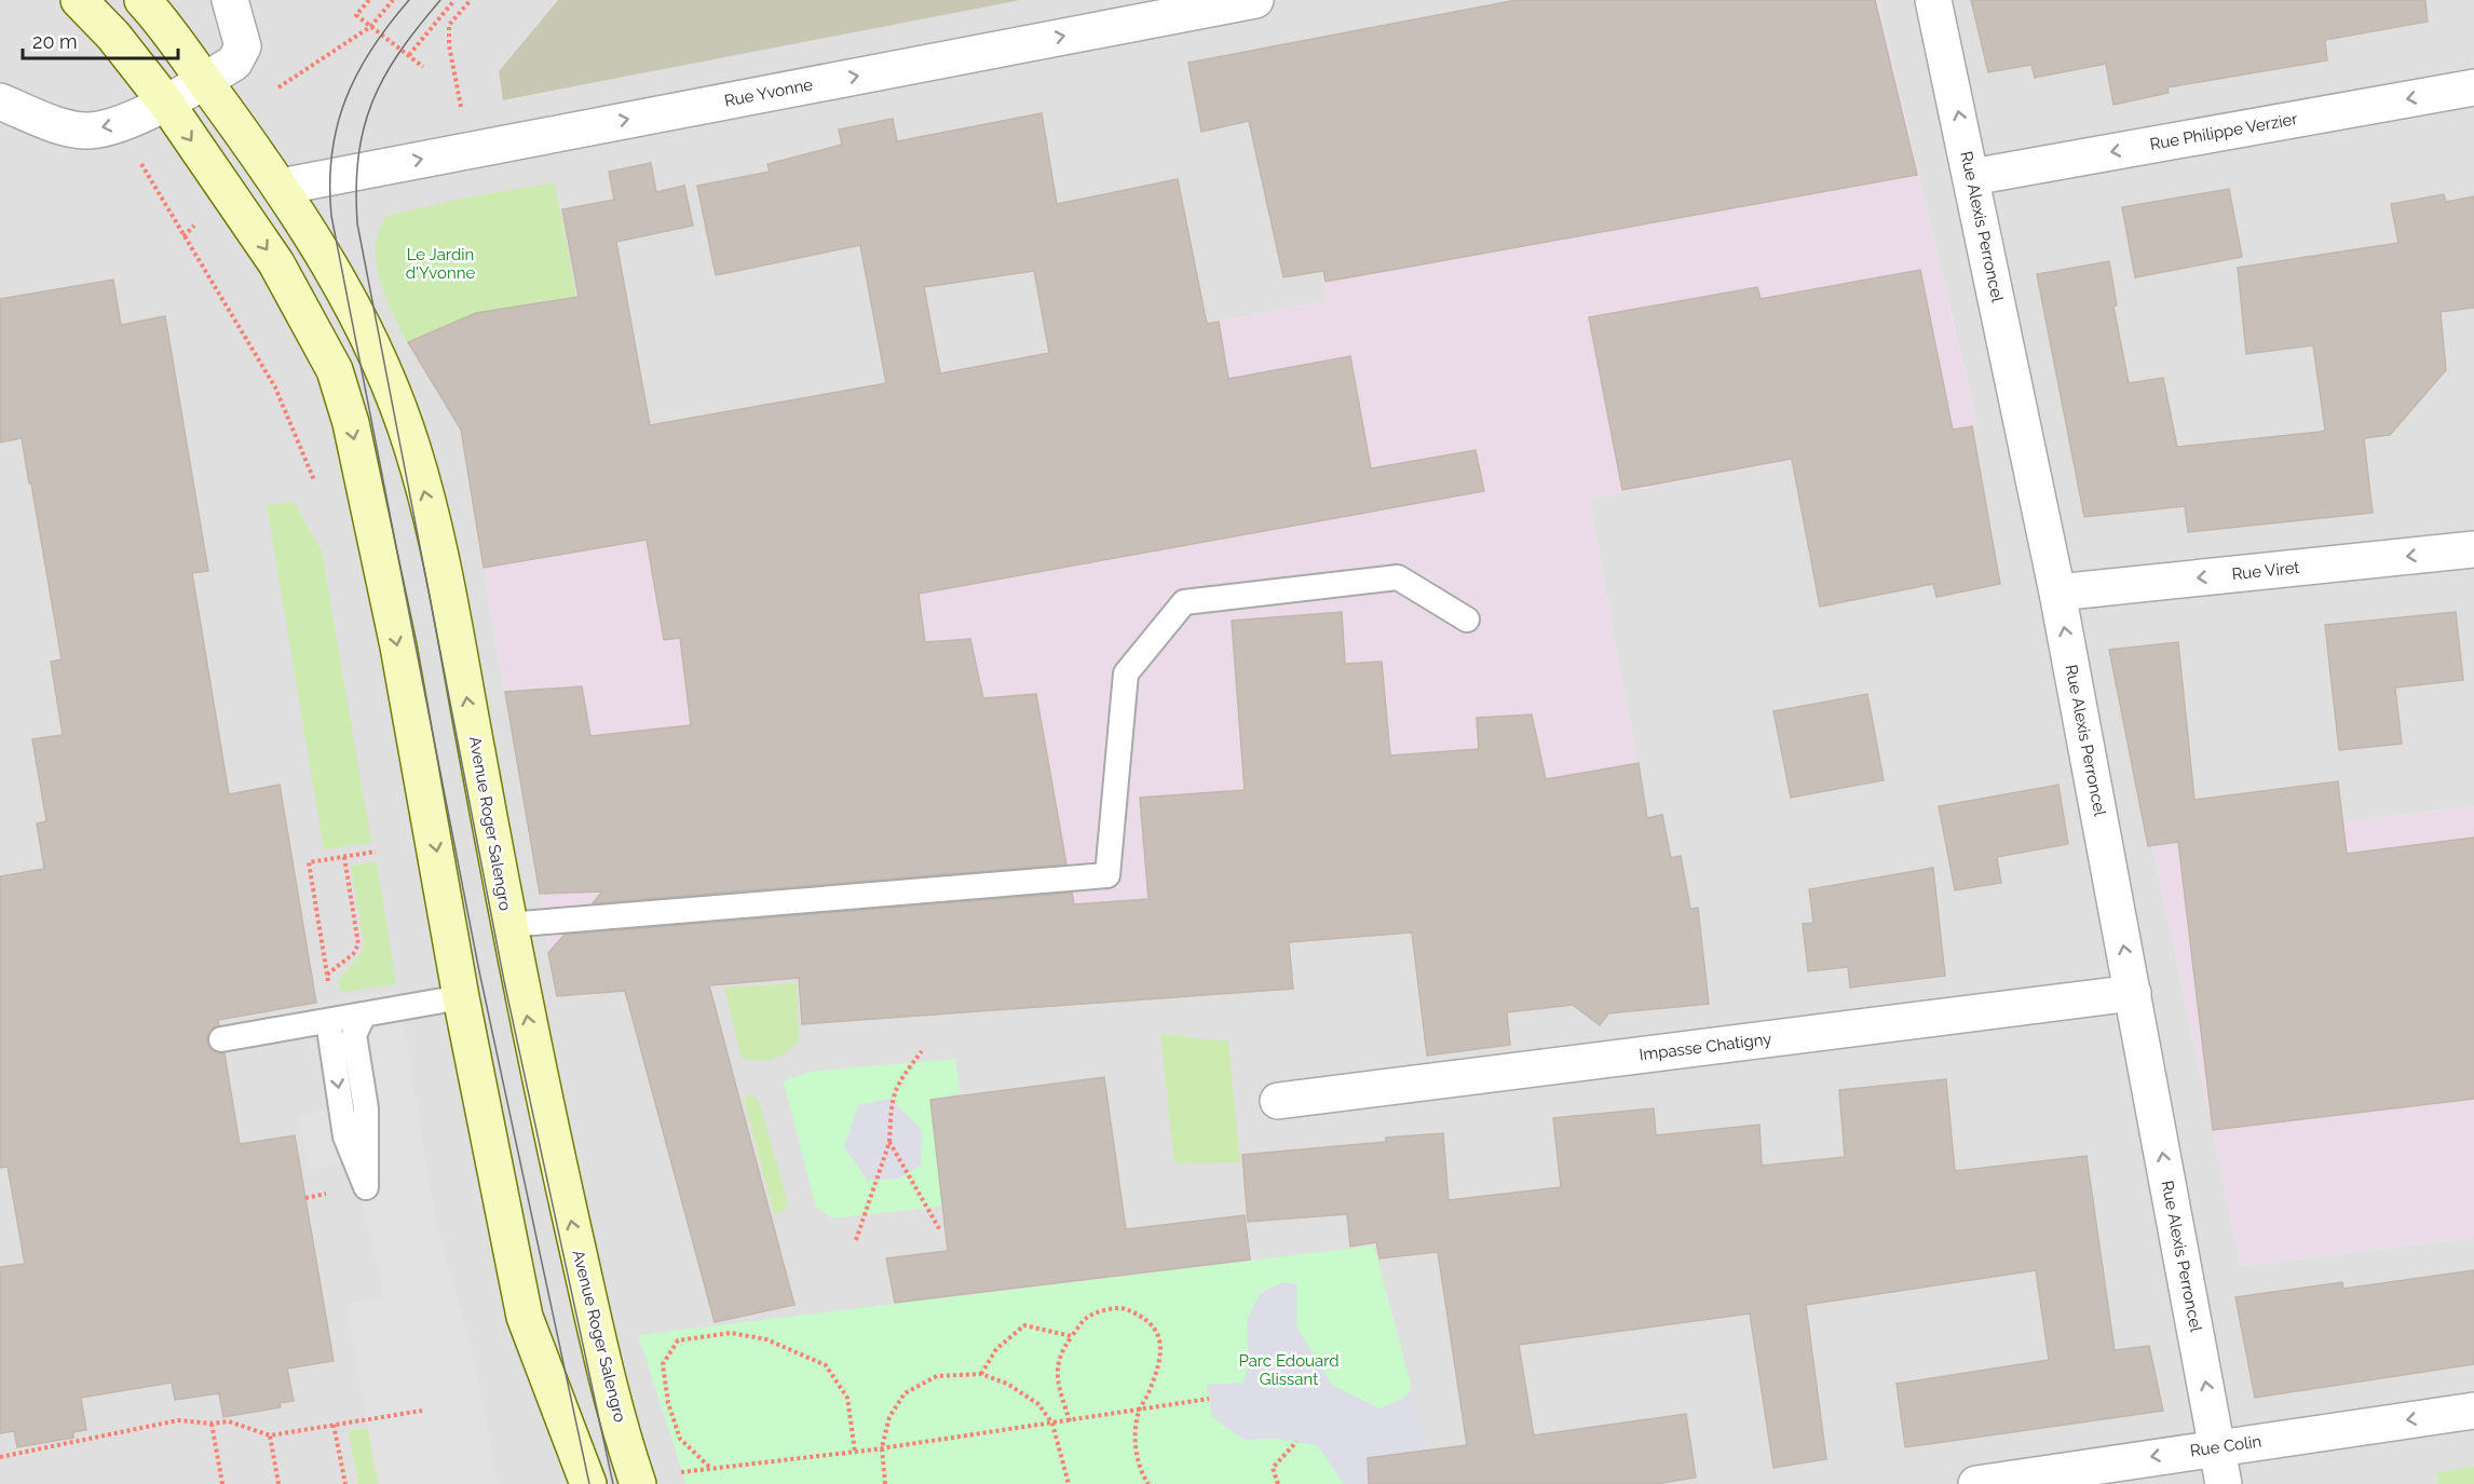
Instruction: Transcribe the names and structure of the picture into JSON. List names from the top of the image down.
{
  "streets": {
    "main road": ["Avenue Roger Salengro"],
    "street": [
      "Rue Yvonne",
      "Rue Philippe Verzier",
      "Rue Alexis Perroncel",
      "Rue Viret",
      "Impasse Chatigny",
      "Rue Colin"
    ]
  },
  "crossings": [
    ["Rue Yvonne", "Avenue Roger Salengro"],
    ["Rue Philippe Verzier", "Rue Alexis Perroncel"],
    ["Rue Alexis Perroncel", "Rue Viret"],
    ["Rue Alexis Perroncel", "Impasse Chatigny"],
    ["Rue Alexis Perroncel", "Rue Colin"]
  ],
  "one_way": [
    "Rue Yvonne",
    "Rue Philippe Verzier",
    "Rue Alexis Perroncel",
    "Rue Viret",
    "Rue Colin"
  ],
  "parks": ["Le Jardin d'Yvonne", "Parc Edouard Glissant"],
  "scale_bar": "20 m"
}
